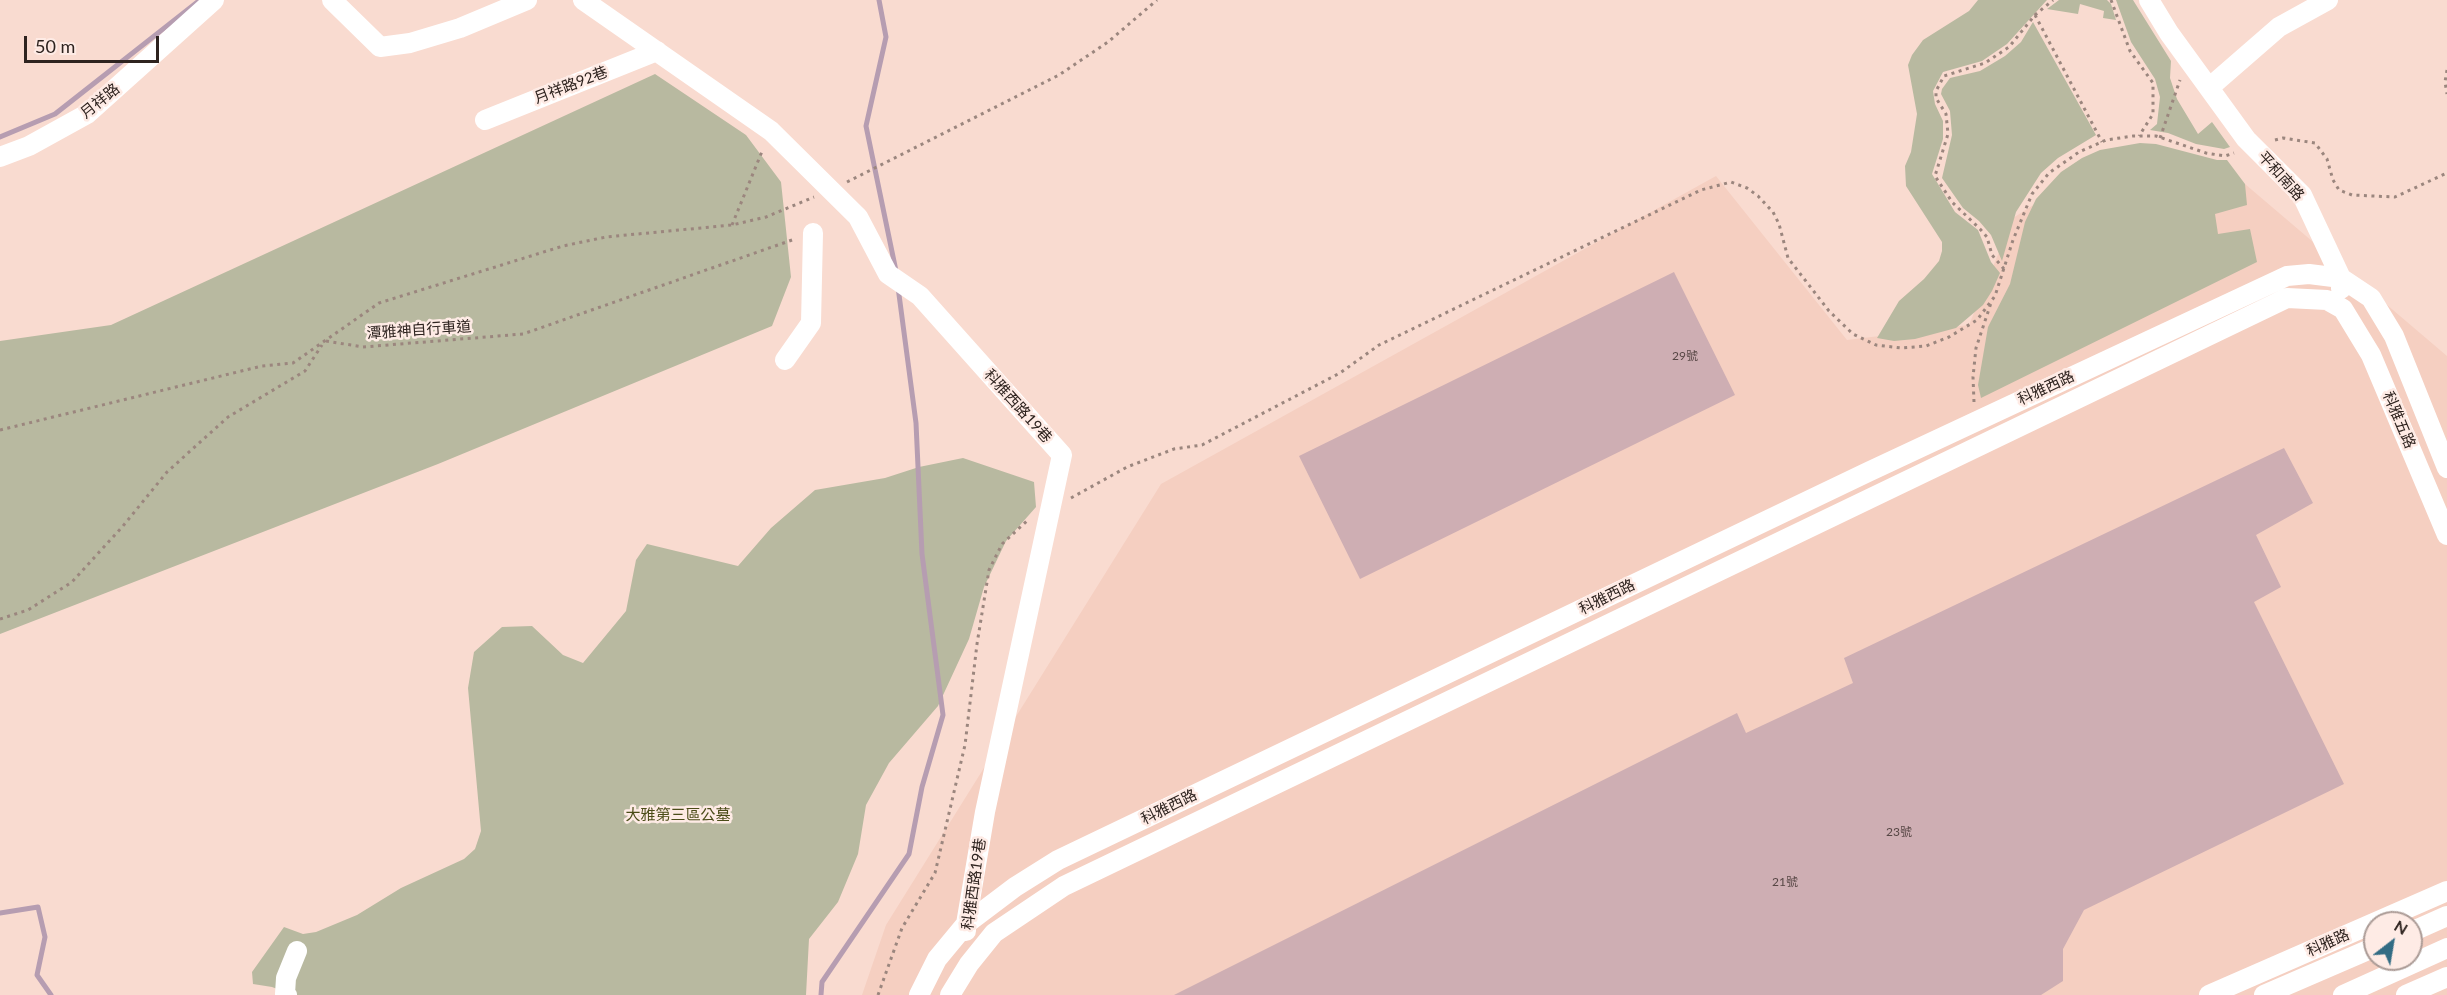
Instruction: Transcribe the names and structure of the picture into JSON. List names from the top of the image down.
{
  "streets": {
    "street": [
      "月祥路92巷",
      "月祥路",
      "平和南路",
      "科雅西路",
      "科雅西路19巷",
      "科雅五路",
      "科雅路"
    ],
    "path": ["潭雅神自行車道"]
  },
  "crossings": [
    ["月祥路92巷", "科雅西路19巷"],
    ["平和南路", "科雅西路"],
    ["平和南路", "科雅五路"],
    ["科雅西路", "科雅西路19巷"],
    ["科雅西路", "科雅五路"]
  ],
  "parks": ["大雅第三區公墓"],
  "house_numbers": ["29號", "23號", "21號"],
  "scale_bar": "50 m",
  "north": "top right"
}
